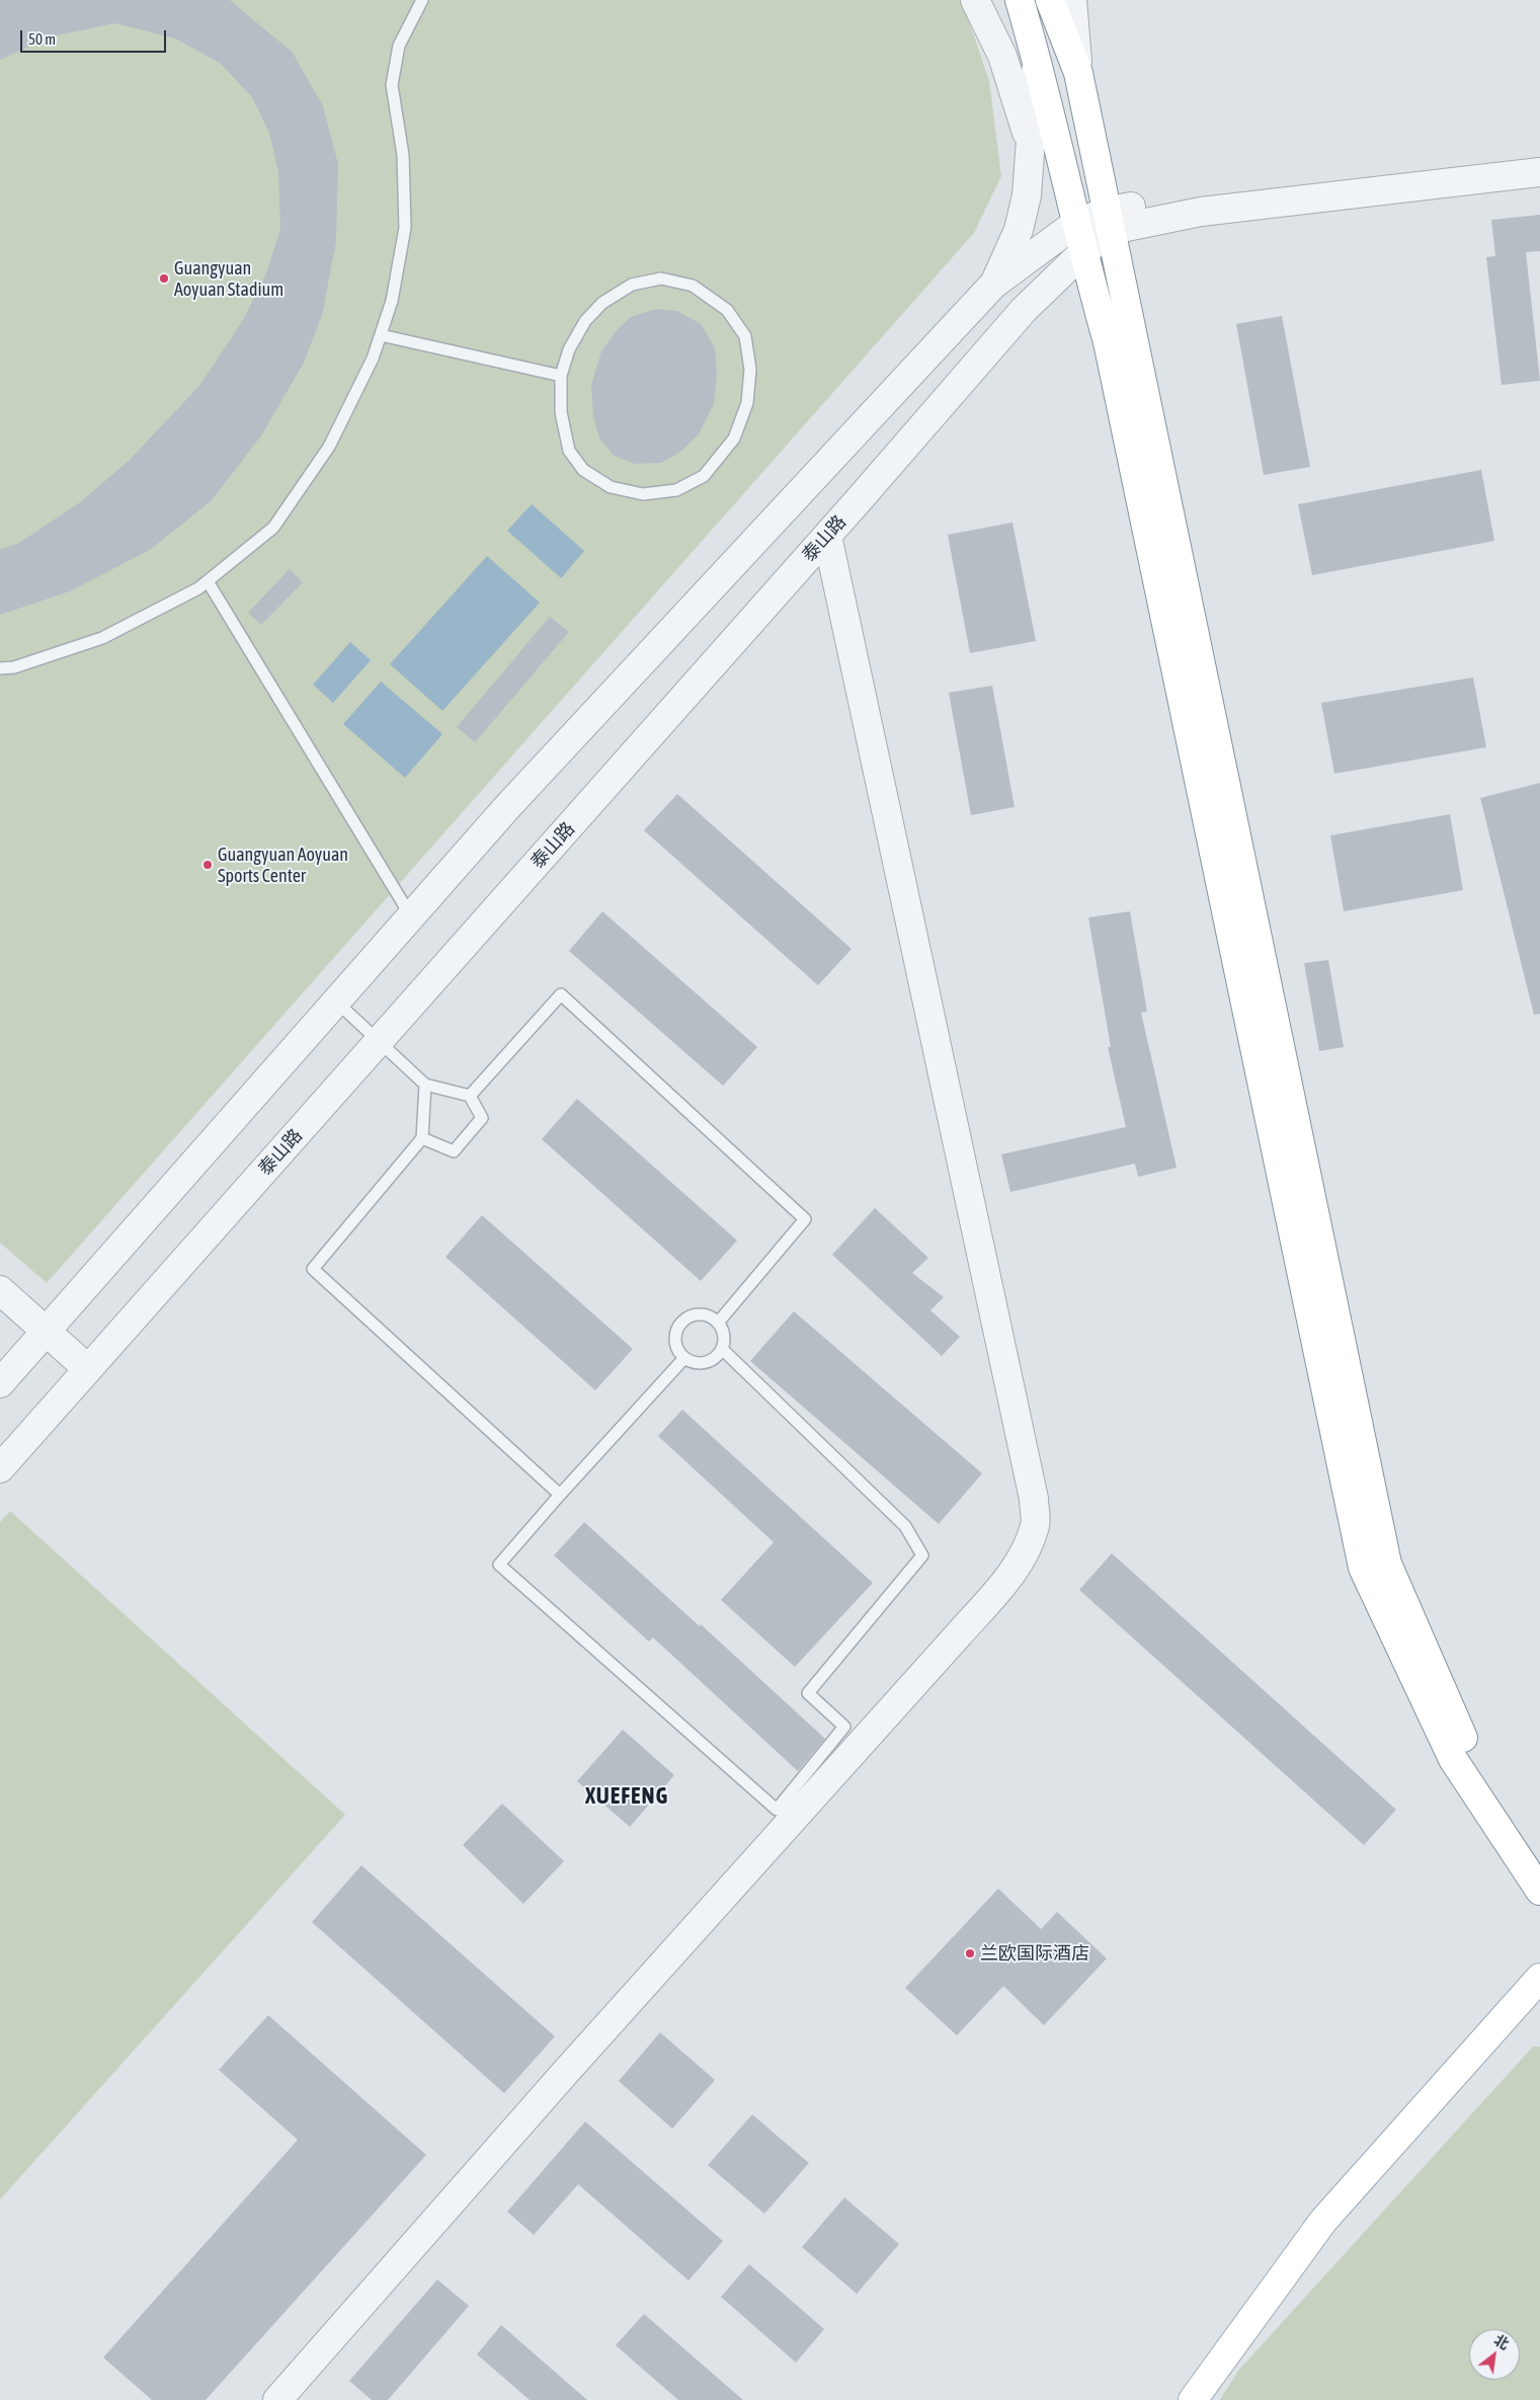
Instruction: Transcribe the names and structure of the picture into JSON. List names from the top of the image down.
{
  "streets": {
    "street": ["泰山路"]
  },
  "districts": ["XUEFENG"],
  "places": ["Guangyuan Aoyuan Stadium", "Guangyuan Aoyuan Sports Center", "兰欧国际酒店"],
  "scale_bar": "50 m",
  "north": "top right"
}
